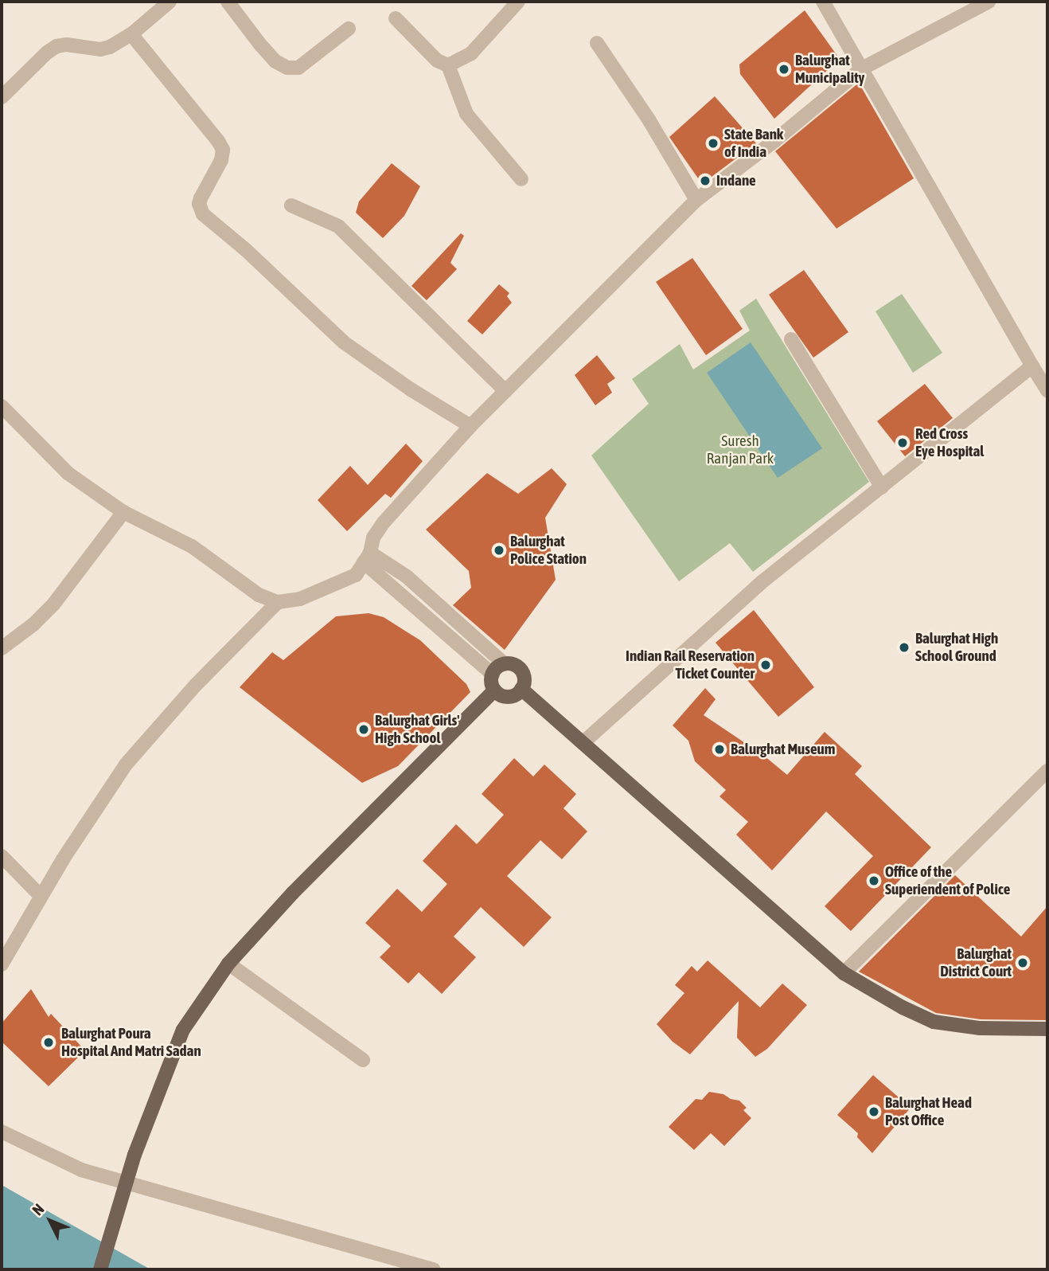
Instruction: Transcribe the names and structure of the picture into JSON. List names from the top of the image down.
{
  "parks": ["Suresh Ranjan Park"],
  "places": [
    "Balurghat Municipality",
    "State Bank of India",
    "Indane",
    "Red Cross Eye Hospital",
    "Balurghat Police Station",
    "Balurghat High School Ground",
    "Indian Rail Reservation Ticket Counter",
    "Balurghat Girls' High School",
    "Balurghat Museum",
    "Office of the Superiendent of Police",
    "Balurghat District Court",
    "Balurghat Poura Hospital And Matri Sadan",
    "Balurghat Head Post Office"
  ],
  "north": "top left"
}
